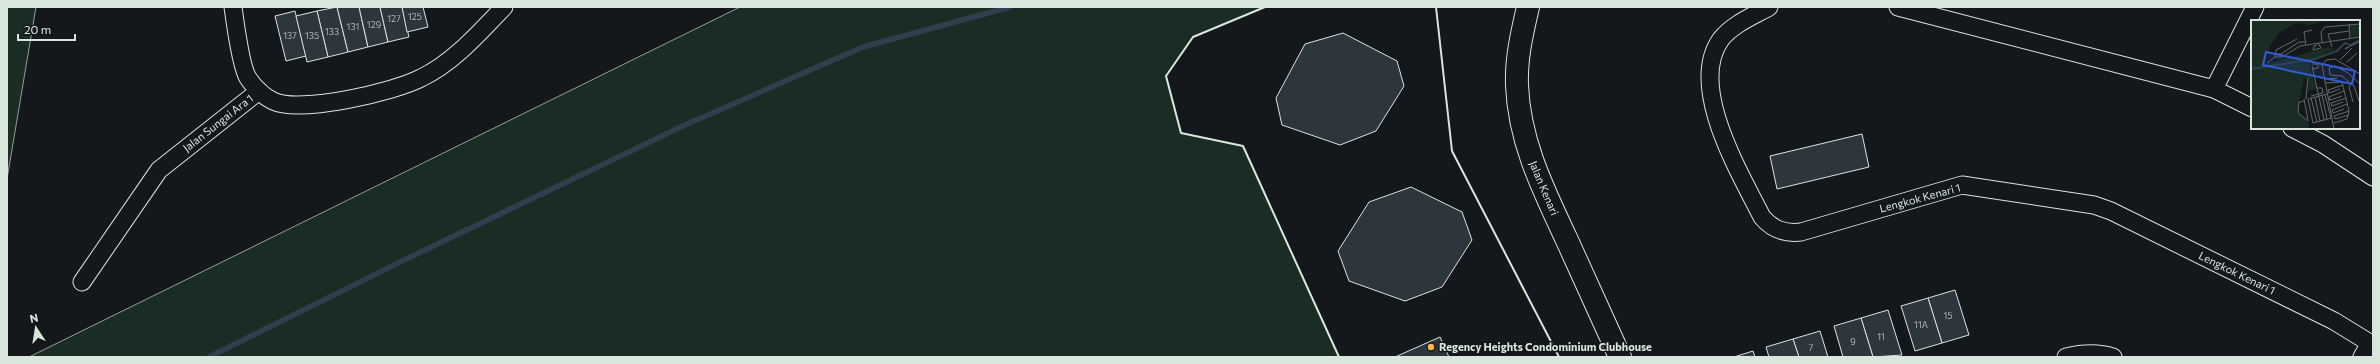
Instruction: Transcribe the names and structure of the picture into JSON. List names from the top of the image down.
{
  "streets": {
    "street": ["Jalan Sungai Ara 1", "Jalan Kenari", "Lengkok Kenari 1"]
  },
  "places": ["Regency Heights Condominium Clubhouse"],
  "house_numbers": [
    "125",
    "127",
    "129",
    "131",
    "133",
    "137",
    "135",
    "15",
    "11A",
    "11",
    "9",
    "7"
  ],
  "scale_bar": "20 m",
  "north": "top"
}
